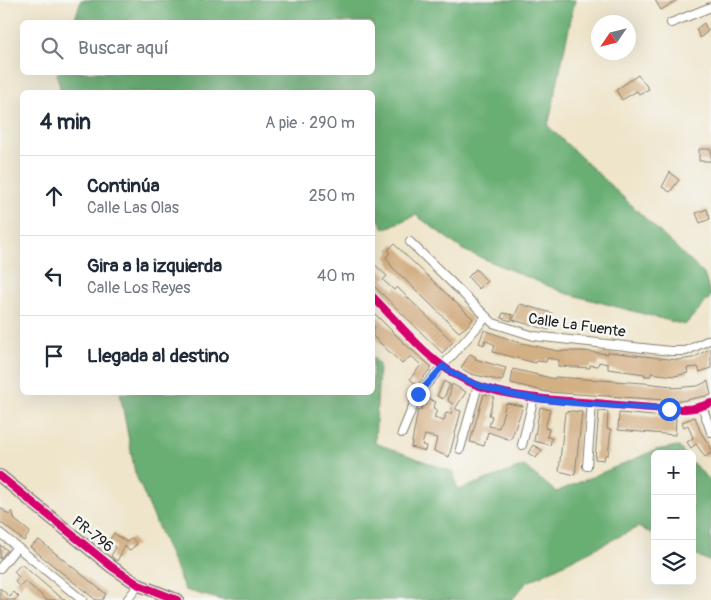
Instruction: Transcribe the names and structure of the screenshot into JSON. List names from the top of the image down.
{
  "streets": {
    "street": ["Calle La Fuente", "PR-796"]
  },
  "north": "bottom left",
  "page": {
    "search": "Buscar aquí",
    "heading": ["4 min", "A pie · 290 m"],
    "list": [
      ["Continúa", "Calle Las Olas", "250 m"],
      ["Gira a la izquierda", "Calle Los Reyes", "40 m"],
      "Llegada al destino"
    ],
    "map_buttons": ["+", "−"]
  }
}
